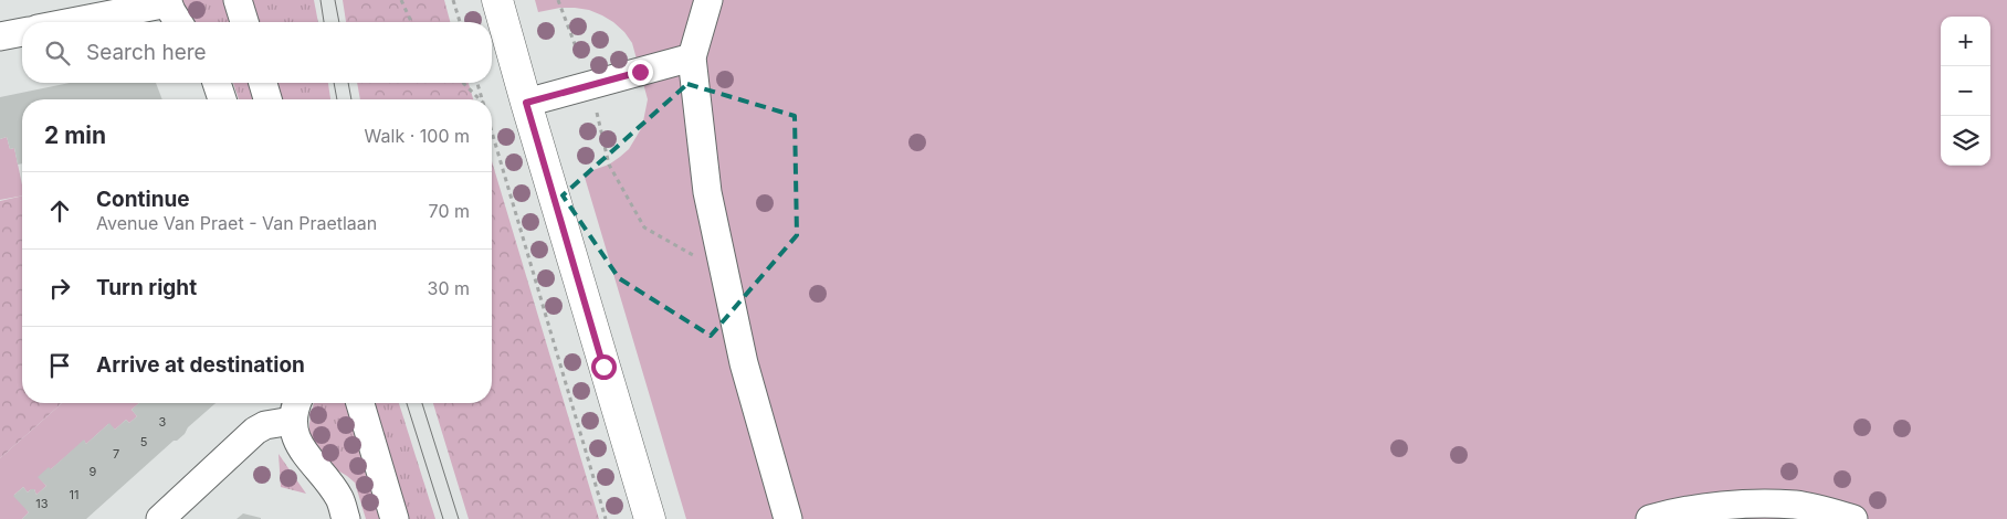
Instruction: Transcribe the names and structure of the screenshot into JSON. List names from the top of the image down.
{
  "house_numbers": [
    "3",
    "5",
    "7",
    "9",
    "11",
    "13"
  ],
  "page": {
    "map_buttons": ["+", "−"],
    "search": "Search here",
    "heading": ["2 min", "Walk · 100 m"],
    "list": [
      ["Continue", "Avenue Van Praet - Van Praetlaan", "70 m"],
      ["Turn right", "30 m"],
      "Arrive at destination"
    ]
  }
}
